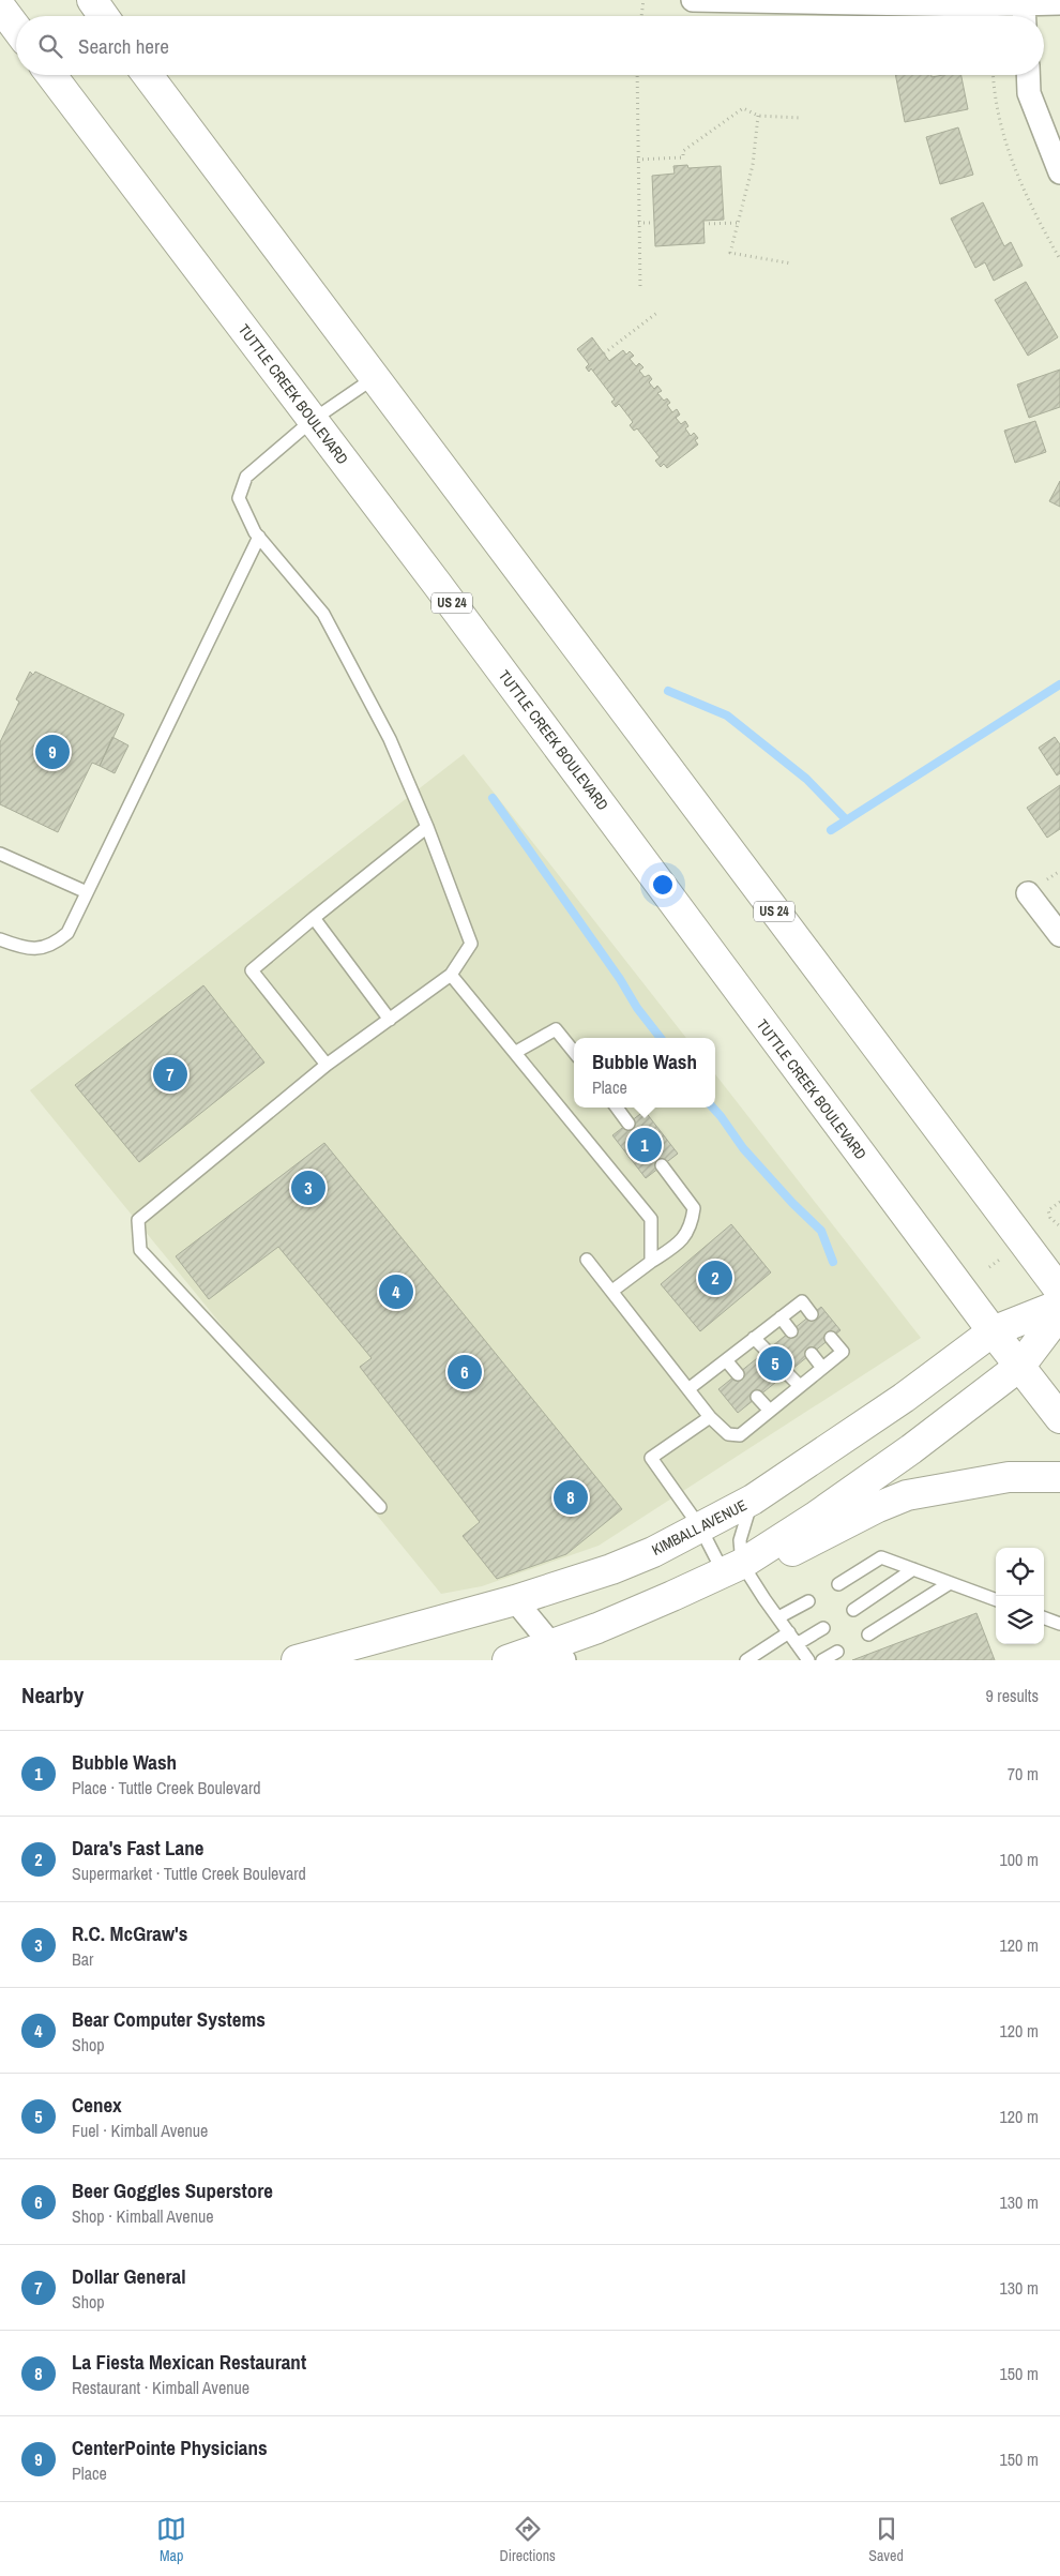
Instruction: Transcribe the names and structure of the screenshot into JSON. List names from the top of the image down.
{
  "streets": {
    "main road": ["TUTTLE CREEK BOULEVARD", "US 24", "KIMBALL AVENUE"]
  },
  "crossings": [
    ["TUTTLE CREEK BOULEVARD", "KIMBALL AVENUE"]
  ],
  "page": {
    "search": "Search here",
    "pins": [
      "9",
      "7",
      "1",
      "3",
      "2",
      "4",
      "5",
      "6",
      "8"
    ],
    "popup": ["Bubble Wash", "Place"],
    "heading": ["Nearby", "9 results"],
    "list": [
      {
        "mark": "1",
        "name": "Bubble Wash",
        "note": "Place · Tuttle Creek Boulevard",
        "value": "70 m"
      },
      {
        "mark": "2",
        "name": "Dara's Fast Lane",
        "note": "Supermarket · Tuttle Creek Boulevard",
        "value": "100 m"
      },
      {
        "mark": "3",
        "name": "R.C. McGraw's",
        "note": "Bar",
        "value": "120 m"
      },
      {
        "mark": "4",
        "name": "Bear Computer Systems",
        "note": "Shop",
        "value": "120 m"
      },
      {
        "mark": "5",
        "name": "Cenex",
        "note": "Fuel · Kimball Avenue",
        "value": "120 m"
      },
      {
        "mark": "6",
        "name": "Beer Goggles Superstore",
        "note": "Shop · Kimball Avenue",
        "value": "130 m"
      },
      {
        "mark": "7",
        "name": "Dollar General",
        "note": "Shop",
        "value": "130 m"
      },
      {
        "mark": "8",
        "name": "La Fiesta Mexican Restaurant",
        "note": "Restaurant · Kimball Avenue",
        "value": "150 m"
      },
      {
        "mark": "9",
        "name": "CenterPointe Physicians",
        "note": "Place",
        "value": "150 m"
      }
    ],
    "nav": ["Map", "Directions", "Saved"]
  }
}
